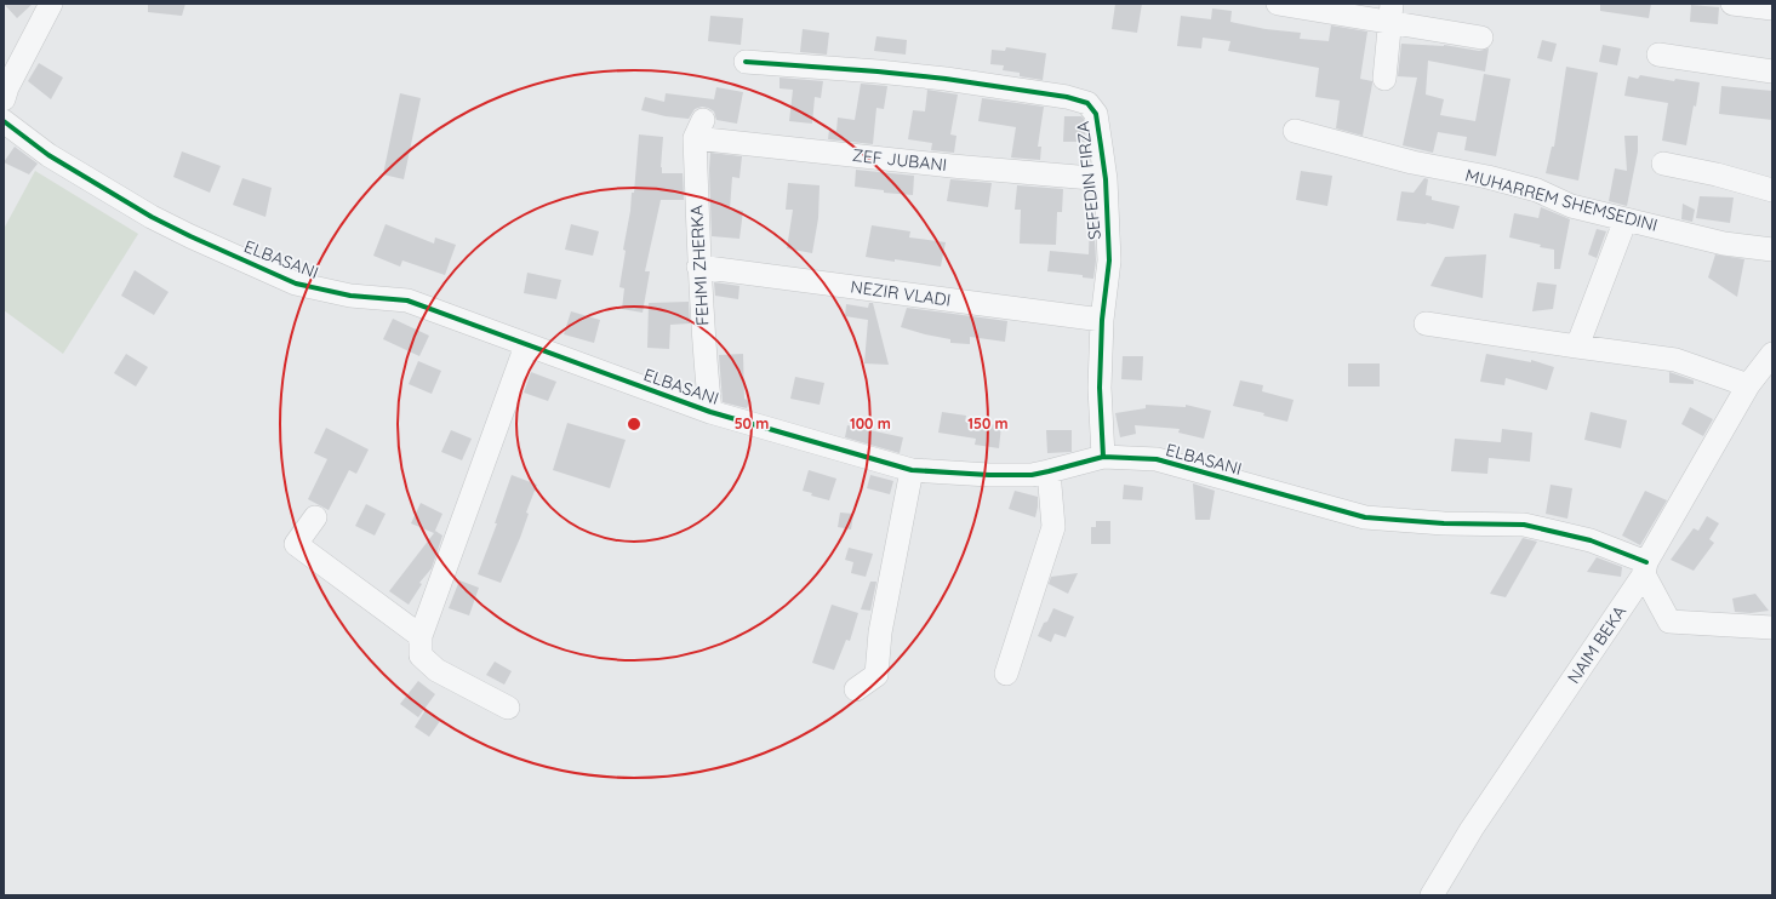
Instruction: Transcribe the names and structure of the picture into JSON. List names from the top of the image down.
{
  "streets": {
    "street": [
      "ZEF JUBANI",
      "SEFEDIN FIRZA",
      "MUHARREM SHEMSEDINI",
      "ELBASANI",
      "FEHMI ZHERKA",
      "NEZIR VLADI",
      "NAIM BEKA"
    ]
  },
  "crossings": [
    ["ZEF JUBANI", "SEFEDIN FIRZA"],
    ["ZEF JUBANI", "FEHMI ZHERKA"],
    ["SEFEDIN FIRZA", "ELBASANI"],
    ["SEFEDIN FIRZA", "NEZIR VLADI"],
    ["ELBASANI", "FEHMI ZHERKA"],
    ["ELBASANI", "NAIM BEKA"],
    ["FEHMI ZHERKA", "NEZIR VLADI"]
  ],
  "rings": ["50 m", "100 m", "150 m"]
}
